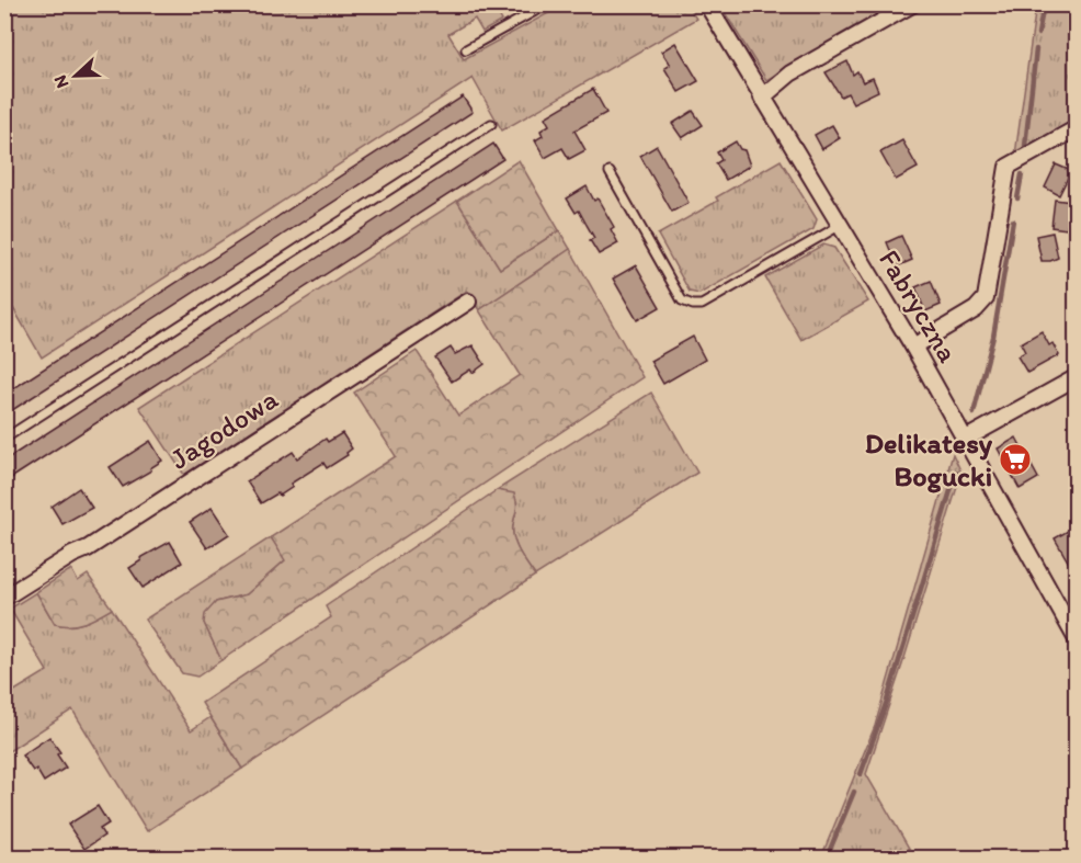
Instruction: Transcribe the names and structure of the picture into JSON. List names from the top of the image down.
{
  "streets": {
    "street": ["Fabryczna", "Jagodowa"]
  },
  "places": {
    "supermarket": ["Delikatesy Bogucki"]
  },
  "north": "left"
}
